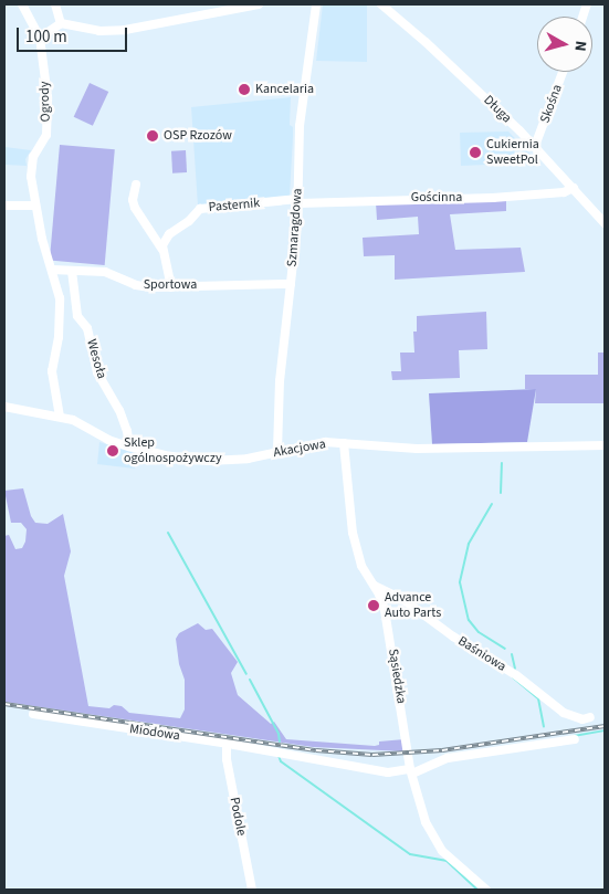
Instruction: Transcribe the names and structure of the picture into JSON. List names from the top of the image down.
{
  "streets": {
    "street": [
      "Ogrody",
      "Skośna",
      "Długa",
      "Gościnna",
      "Pasternik",
      "Szmaragdowa",
      "Sportowa",
      "Wesoła",
      "Akacjowa",
      "Baśniowa",
      "Sąsiedzka",
      "Miodowa",
      "Podole"
    ]
  },
  "crossings": [
    ["Ogrody", "Sportowa"],
    ["Ogrody", "Akacjowa"],
    ["Skośna", "Długa"],
    ["Długa", "Gościnna"],
    ["Gościnna", "Pasternik"],
    ["Gościnna", "Szmaragdowa"],
    ["Pasternik", "Szmaragdowa"],
    ["Szmaragdowa", "Sportowa"],
    ["Szmaragdowa", "Akacjowa"],
    ["Sportowa", "Wesoła"],
    ["Wesoła", "Akacjowa"],
    ["Akacjowa", "Sąsiedzka"],
    ["Baśniowa", "Sąsiedzka"],
    ["Sąsiedzka", "Miodowa"],
    ["Miodowa", "Podole"]
  ],
  "places": [
    "Kancelaria",
    "OSP Rzozów",
    "Cukiernia SweetPol",
    "Sklep ogólnospożywczy",
    "Advance Auto Parts"
  ],
  "scale_bar": "100 m",
  "north": "right"
}
